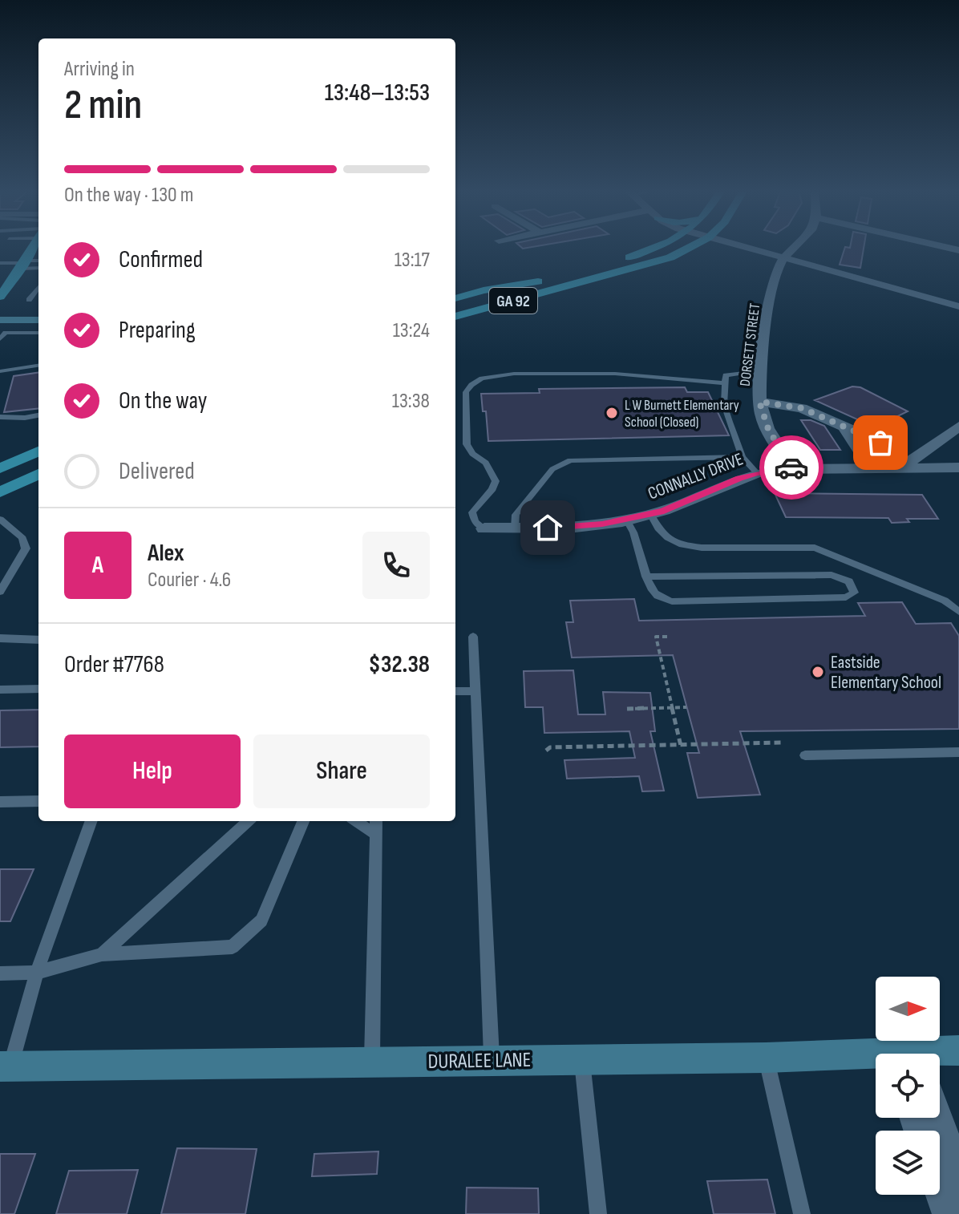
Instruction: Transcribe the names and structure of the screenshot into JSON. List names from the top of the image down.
{
  "streets": {
    "main road": ["GA 92"],
    "street": ["DORSETT STREET", "CONNALLY DRIVE", "DURALEE LANE"]
  },
  "crossings": [
    ["DORSETT STREET", "CONNALLY DRIVE"]
  ],
  "places": ["L W Burnett Elementary School (Closed)", "Eastside Elementary School"],
  "north": "right",
  "page": {
    "heading": ["2 min", "Arriving in", "13:48–13:53"],
    "panel": [
      "Alex",
      "Courier · 4.6",
      "Order #7768",
      "$32.38"
    ],
    "bar": "On the way · 130 m",
    "list": [
      ["Confirmed", "13:17"],
      ["Preparing", "13:24"],
      ["On the way", "13:38"],
      "Delivered"
    ],
    "round": "A",
    "buttons": ["Help", "Share"]
  }
}
